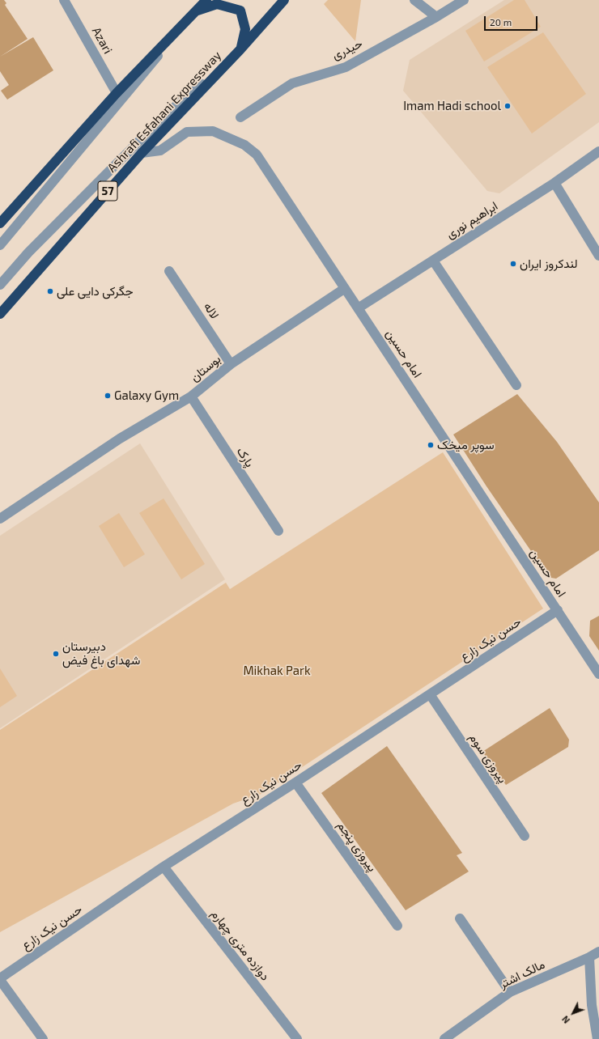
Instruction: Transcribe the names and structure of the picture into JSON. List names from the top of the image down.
{
  "streets": {
    "highway": ["Ashrafi Esfahani Expressway", "57"],
    "street": [
      "Azari",
      "حیدری",
      "ابراهیم نوری",
      "لاله",
      "امام حسین",
      "بوستان",
      "پارک",
      "حسن نیک زارع",
      "پیروزی سوم",
      "پیروزی پنجم",
      "دوازده متری چهارم",
      "مالک اشتر"
    ]
  },
  "crossings": [
    ["Ashrafi Esfahani Expressway", "امام حسین"],
    ["ابراهیم نوری", "امام حسین"],
    ["لاله", "بوستان"],
    ["امام حسین", "بوستان"],
    ["امام حسین", "حسن نیک زارع"],
    ["بوستان", "پارک"],
    ["حسن نیک زارع", "پیروزی سوم"],
    ["حسن نیک زارع", "پیروزی پنجم"],
    ["حسن نیک زارع", "دوازده متری چهارم"]
  ],
  "parks": ["Mikhak Park"],
  "places": [
    "Imam Hadi school",
    "لندکروز ایران",
    "جگرکی دایی علی",
    "Galaxy Gym",
    "سوپر میخک",
    "دبیرستان شهدای باغ فیض"
  ],
  "scale_bar": "20 m",
  "north": "bottom left"
}
